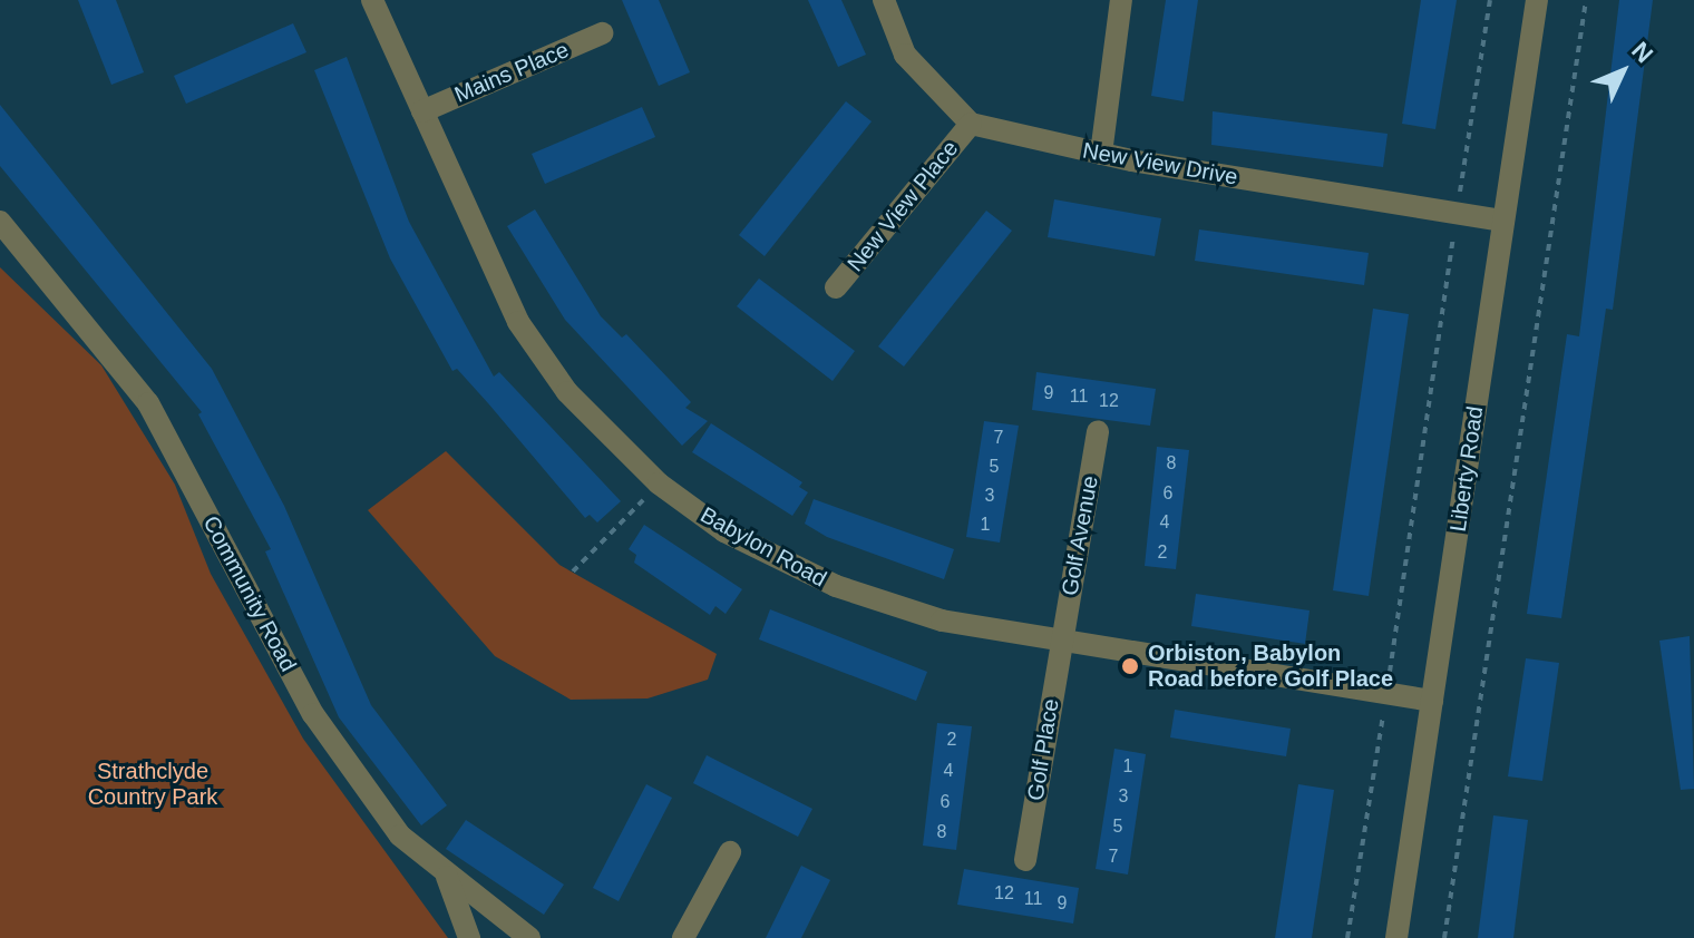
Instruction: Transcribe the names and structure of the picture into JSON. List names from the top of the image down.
{
  "streets": {
    "street": [
      "Mains Place",
      "New View Drive",
      "New View Place",
      "Liberty Road",
      "Golf Avenue",
      "Babylon Road",
      "Community Road",
      "Golf Place"
    ]
  },
  "crossings": [
    ["Mains Place", "Babylon Road"],
    ["New View Drive", "New View Place"],
    ["New View Drive", "Liberty Road"],
    ["Liberty Road", "Babylon Road"],
    ["Golf Avenue", "Babylon Road"],
    ["Golf Avenue", "Golf Place"],
    ["Babylon Road", "Golf Place"]
  ],
  "parks": ["Strathclyde Country Park"],
  "places": ["Orbiston, Babylon Road before Golf Place"],
  "house_numbers": [
    "9",
    "11",
    "12",
    "7",
    "8",
    "5",
    "6",
    "3",
    "4",
    "1",
    "2",
    "2",
    "1",
    "4",
    "3",
    "6",
    "5",
    "8",
    "7",
    "12",
    "11",
    "9"
  ],
  "north": "top right"
}
